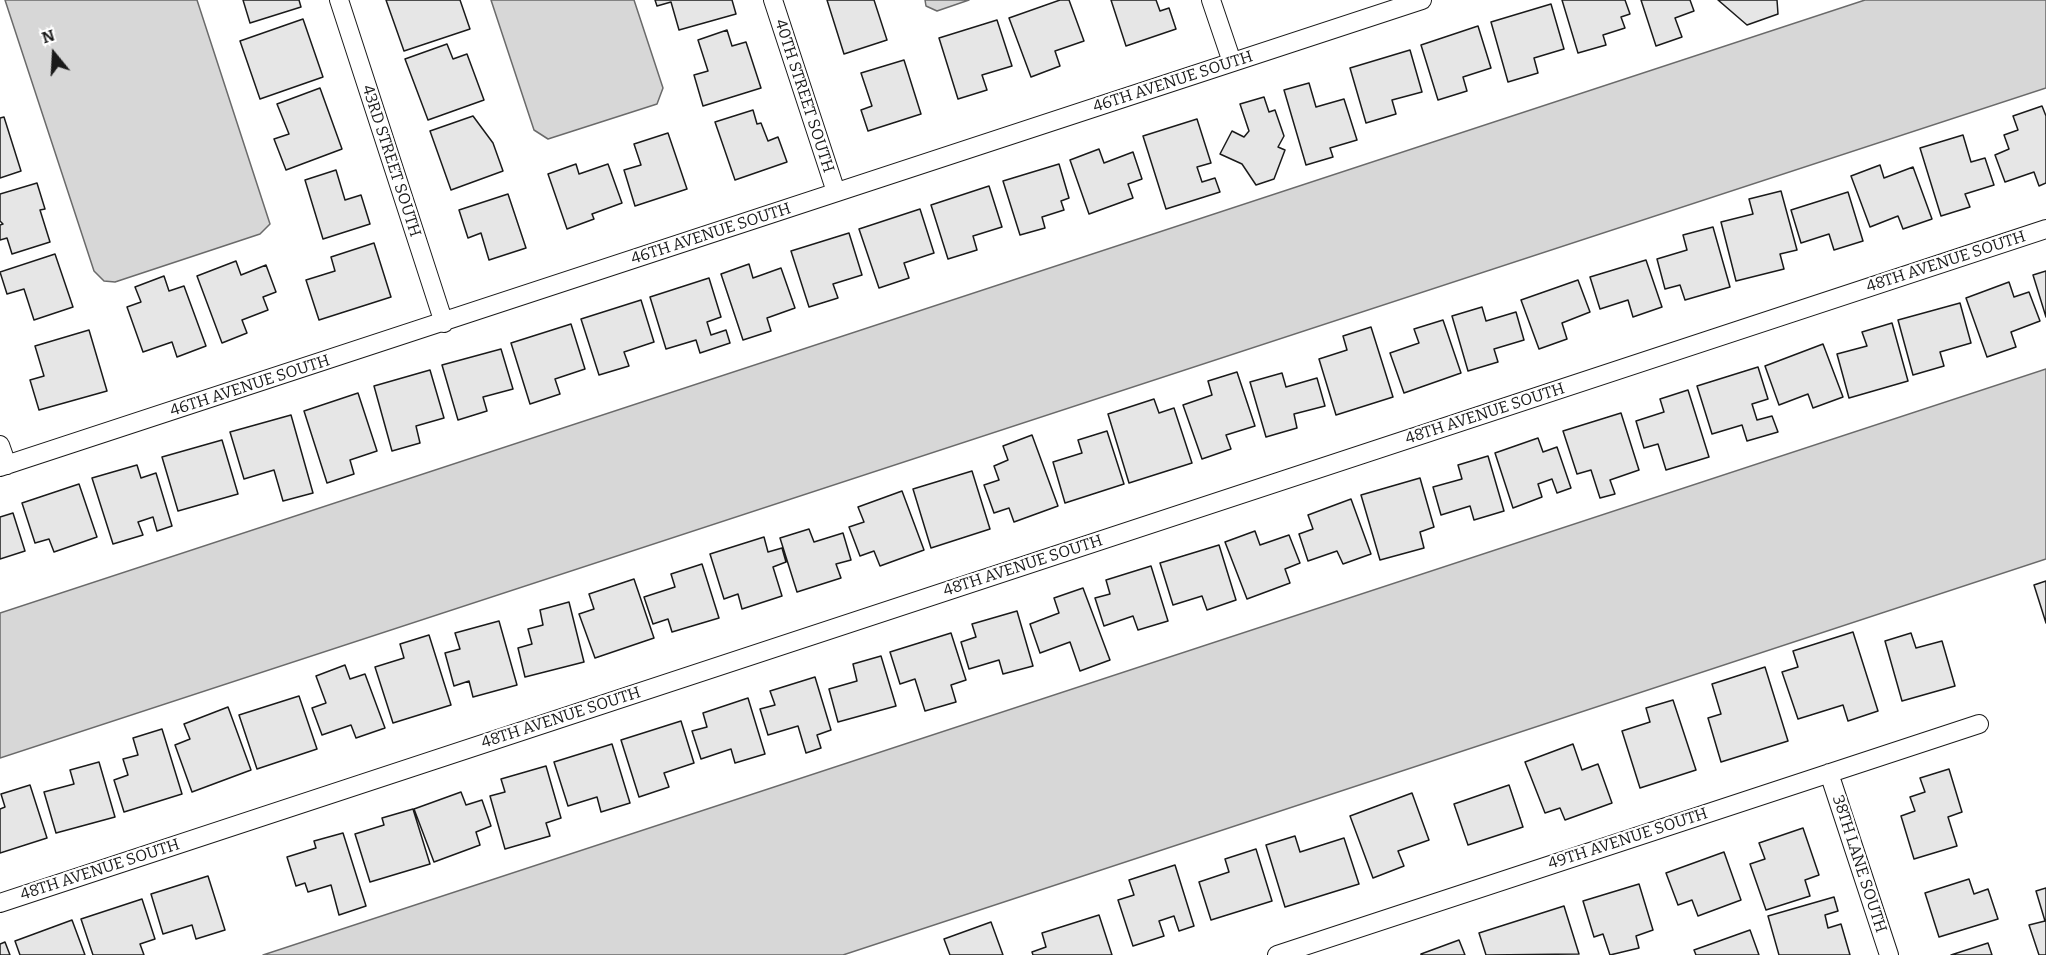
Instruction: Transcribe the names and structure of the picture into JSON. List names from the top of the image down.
{
  "streets": {
    "street": [
      "46TH AVENUE SOUTH",
      "40TH STREET SOUTH",
      "43RD STREET SOUTH",
      "48TH AVENUE SOUTH",
      "49TH AVENUE SOUTH",
      "38TH LANE SOUTH"
    ]
  },
  "crossings": [
    ["46TH AVENUE SOUTH", "40TH STREET SOUTH"],
    ["46TH AVENUE SOUTH", "43RD STREET SOUTH"],
    ["49TH AVENUE SOUTH", "38TH LANE SOUTH"]
  ],
  "north": "top"
}
